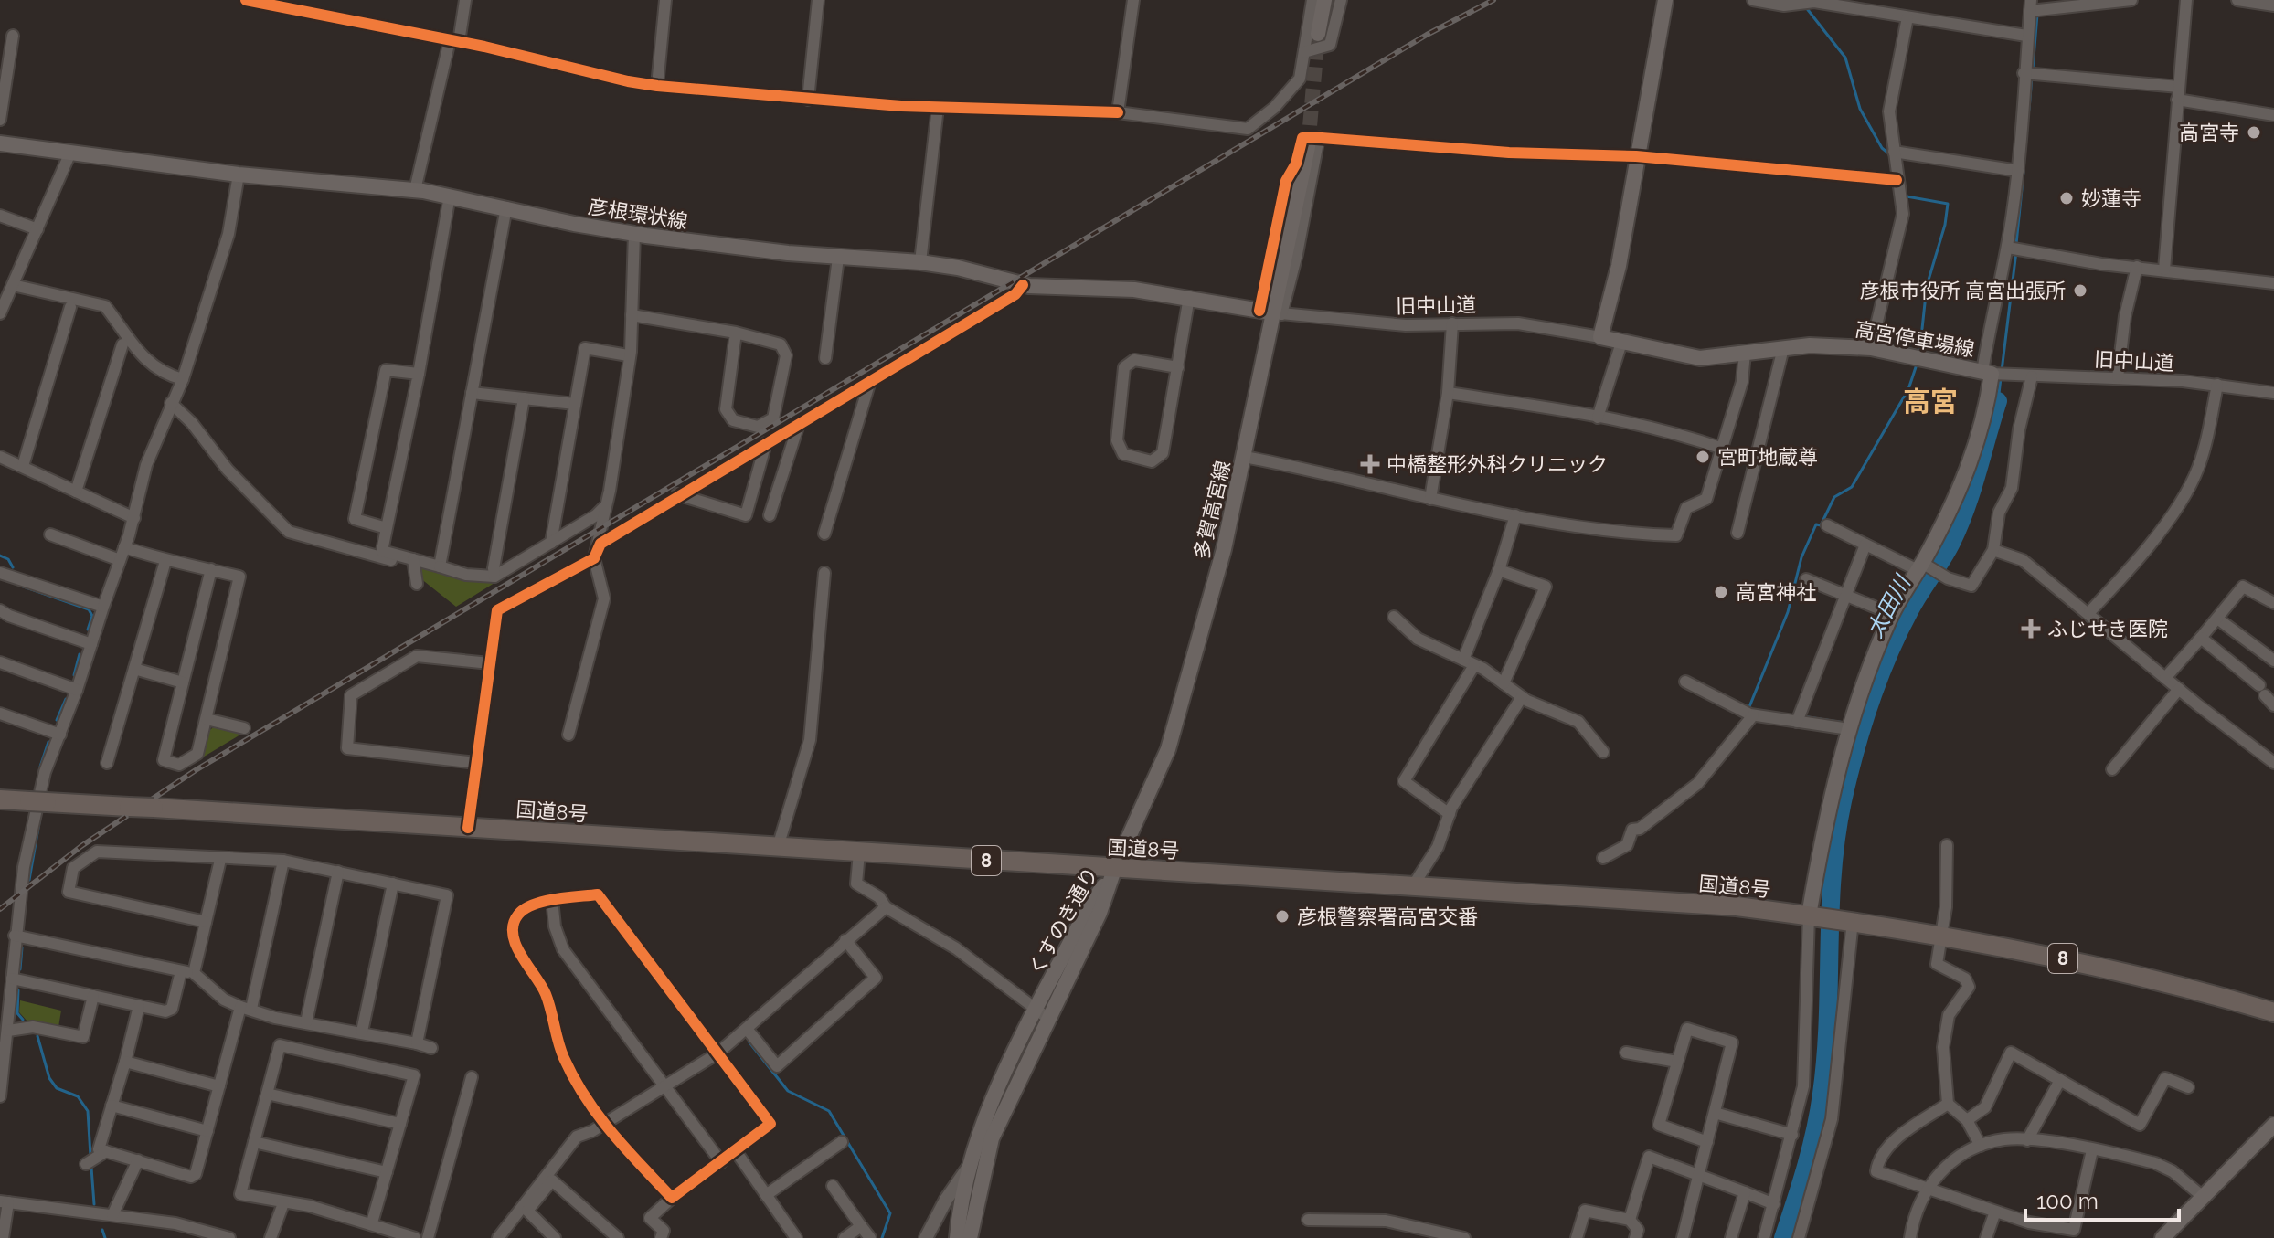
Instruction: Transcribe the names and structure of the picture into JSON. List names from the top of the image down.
{
  "streets": {
    "highway": ["国道8号", "8"],
    "main road": [
      "彦根環状線",
      "高宮停車場線",
      "多賀高宮線",
      "くすのき通り"
    ],
    "street": ["旧中山道"]
  },
  "crossings": [
    ["彦根環状線", "旧中山道"],
    ["彦根環状線", "多賀高宮線"],
    ["旧中山道", "高宮停車場線"],
    ["旧中山道", "多賀高宮線"],
    ["高宮停車場線", "国道8号"],
    ["多賀高宮線", "国道8号"],
    ["多賀高宮線", "くすのき通り"],
    ["国道8号", "くすのき通り"]
  ],
  "districts": ["高宮"],
  "water": ["太田川"],
  "places": {
    "other": [
      "高宮寺",
      "妙蓮寺",
      "彦根市役所 高宮出張所",
      "宮町地蔵尊",
      "高宮神社",
      "彦根警察署高宮交番"
    ],
    "health": ["中橋整形外科クリニック", "ふじせき医院"]
  },
  "scale_bar": "100 m"
}
